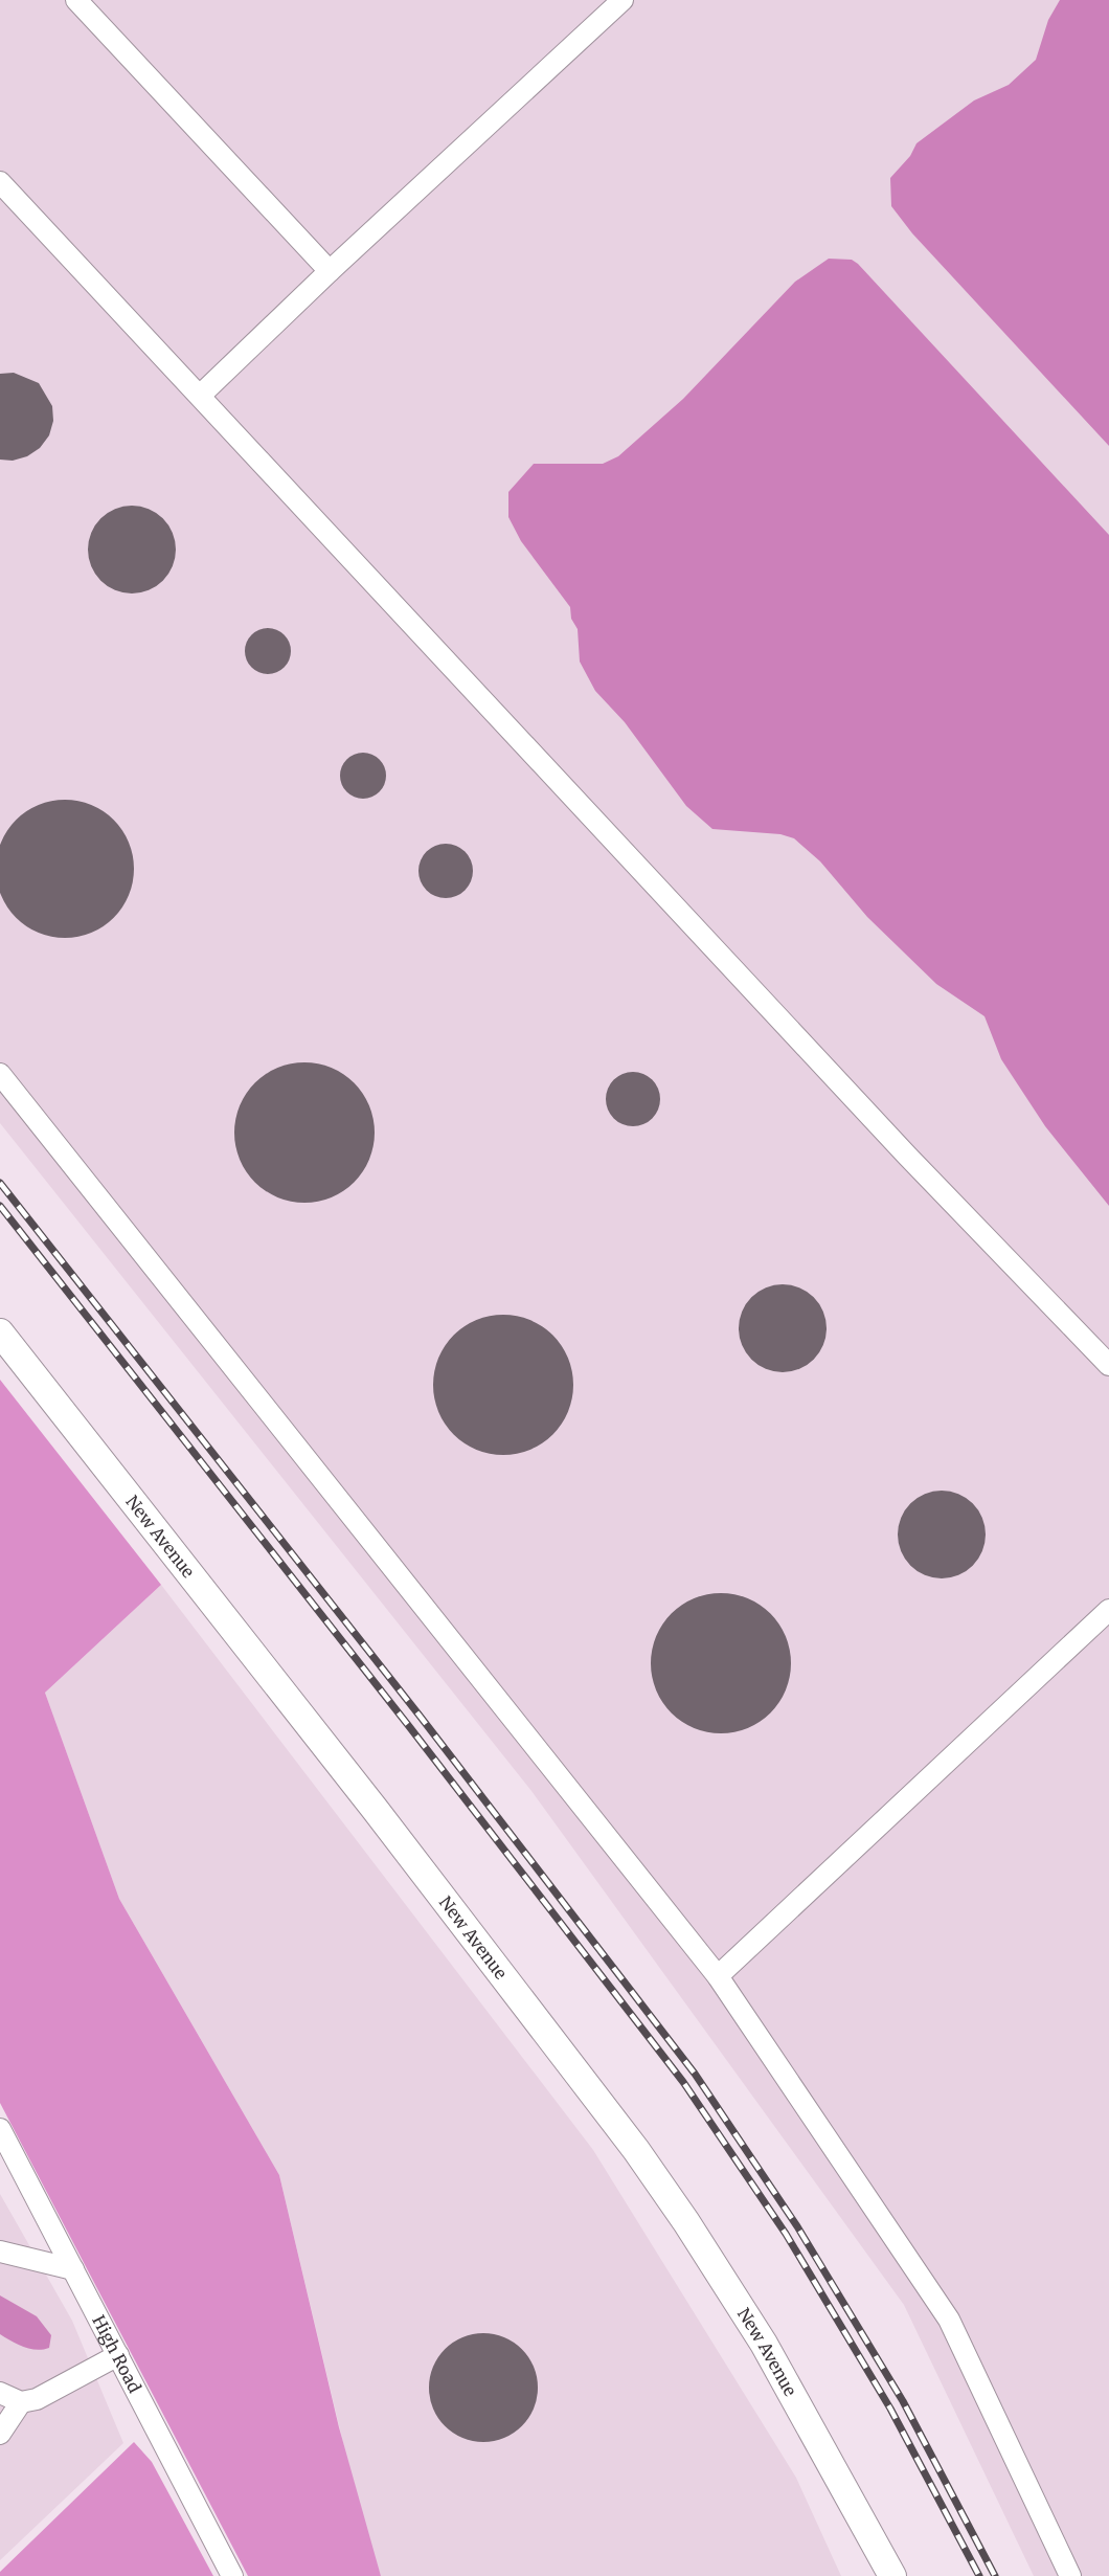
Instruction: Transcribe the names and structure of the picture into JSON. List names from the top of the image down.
{
  "streets": {
    "main road": ["New Avenue"],
    "street": ["High Road"]
  }
}
